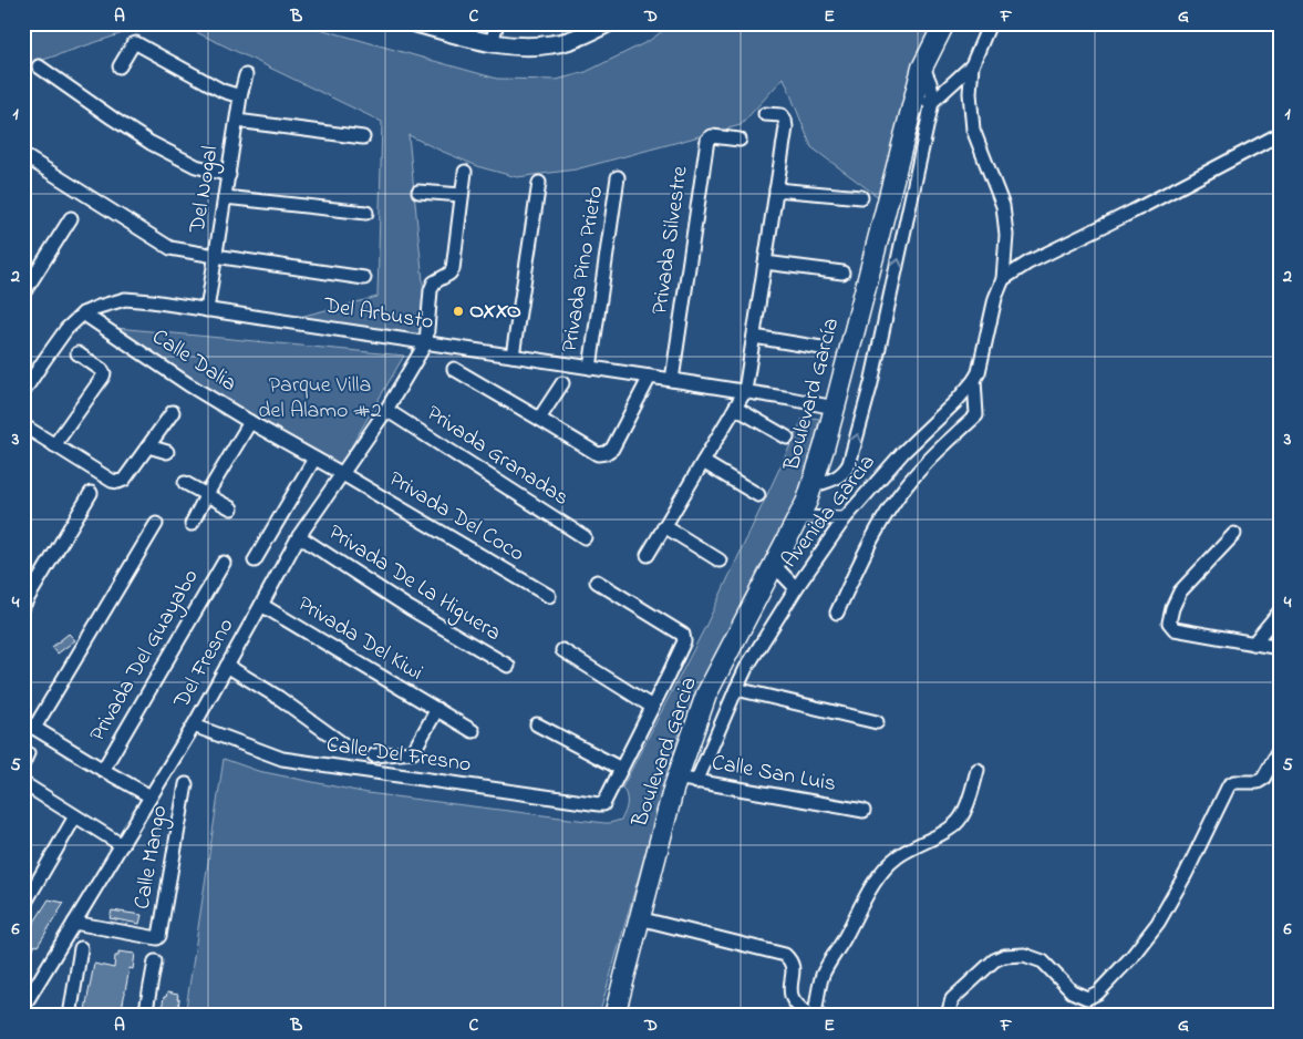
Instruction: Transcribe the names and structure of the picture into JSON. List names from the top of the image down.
{
  "streets": {
    "main road": ["Boulevard García", "Boulevard Garcia"],
    "street": [
      "Del Nogal",
      "Privada Silvestre",
      "Privada Pino Prieto",
      "Del Arbusto",
      "Calle Dalia",
      "Privada Granadas",
      "Avenida García",
      "Privada Del Coco",
      "Privada De La Higuera",
      "Privada Del Kiwi",
      "Privada Del Guayabo",
      "Del Fresno",
      "Calle Del Fresno",
      "Calle San Luis",
      "Calle Mango"
    ]
  },
  "crossings": [
    ["Del Nogal", "Del Arbusto"],
    ["Privada Silvestre", "Del Arbusto"],
    ["Privada Pino Prieto", "Del Arbusto"],
    ["Del Arbusto", "Calle Dalia"],
    ["Del Arbusto", "Boulevard García"],
    ["Del Arbusto", "Del Fresno"],
    ["Calle Dalia", "Privada Del Coco"],
    ["Calle Dalia", "Del Fresno"],
    ["Boulevard García", "Boulevard Garcia"],
    ["Privada Granadas", "Del Fresno"],
    ["Avenida García", "Calle San Luis"],
    ["Privada Del Coco", "Del Fresno"],
    ["Privada De La Higuera", "Del Fresno"],
    ["Privada Del Kiwi", "Del Fresno"],
    ["Del Fresno", "Calle Del Fresno"],
    ["Del Fresno", "Calle Mango"],
    ["Boulevard Garcia", "Calle San Luis"]
  ],
  "parks": ["Parque Villa del Alamo #2"],
  "places": ["OXXO"],
  "grid": {
    "columns": [
      "A",
      "B",
      "C",
      "D",
      "E",
      "F",
      "G"
    ],
    "rows": [
      "1",
      "2",
      "3",
      "4",
      "5",
      "6"
    ]
  }
}
